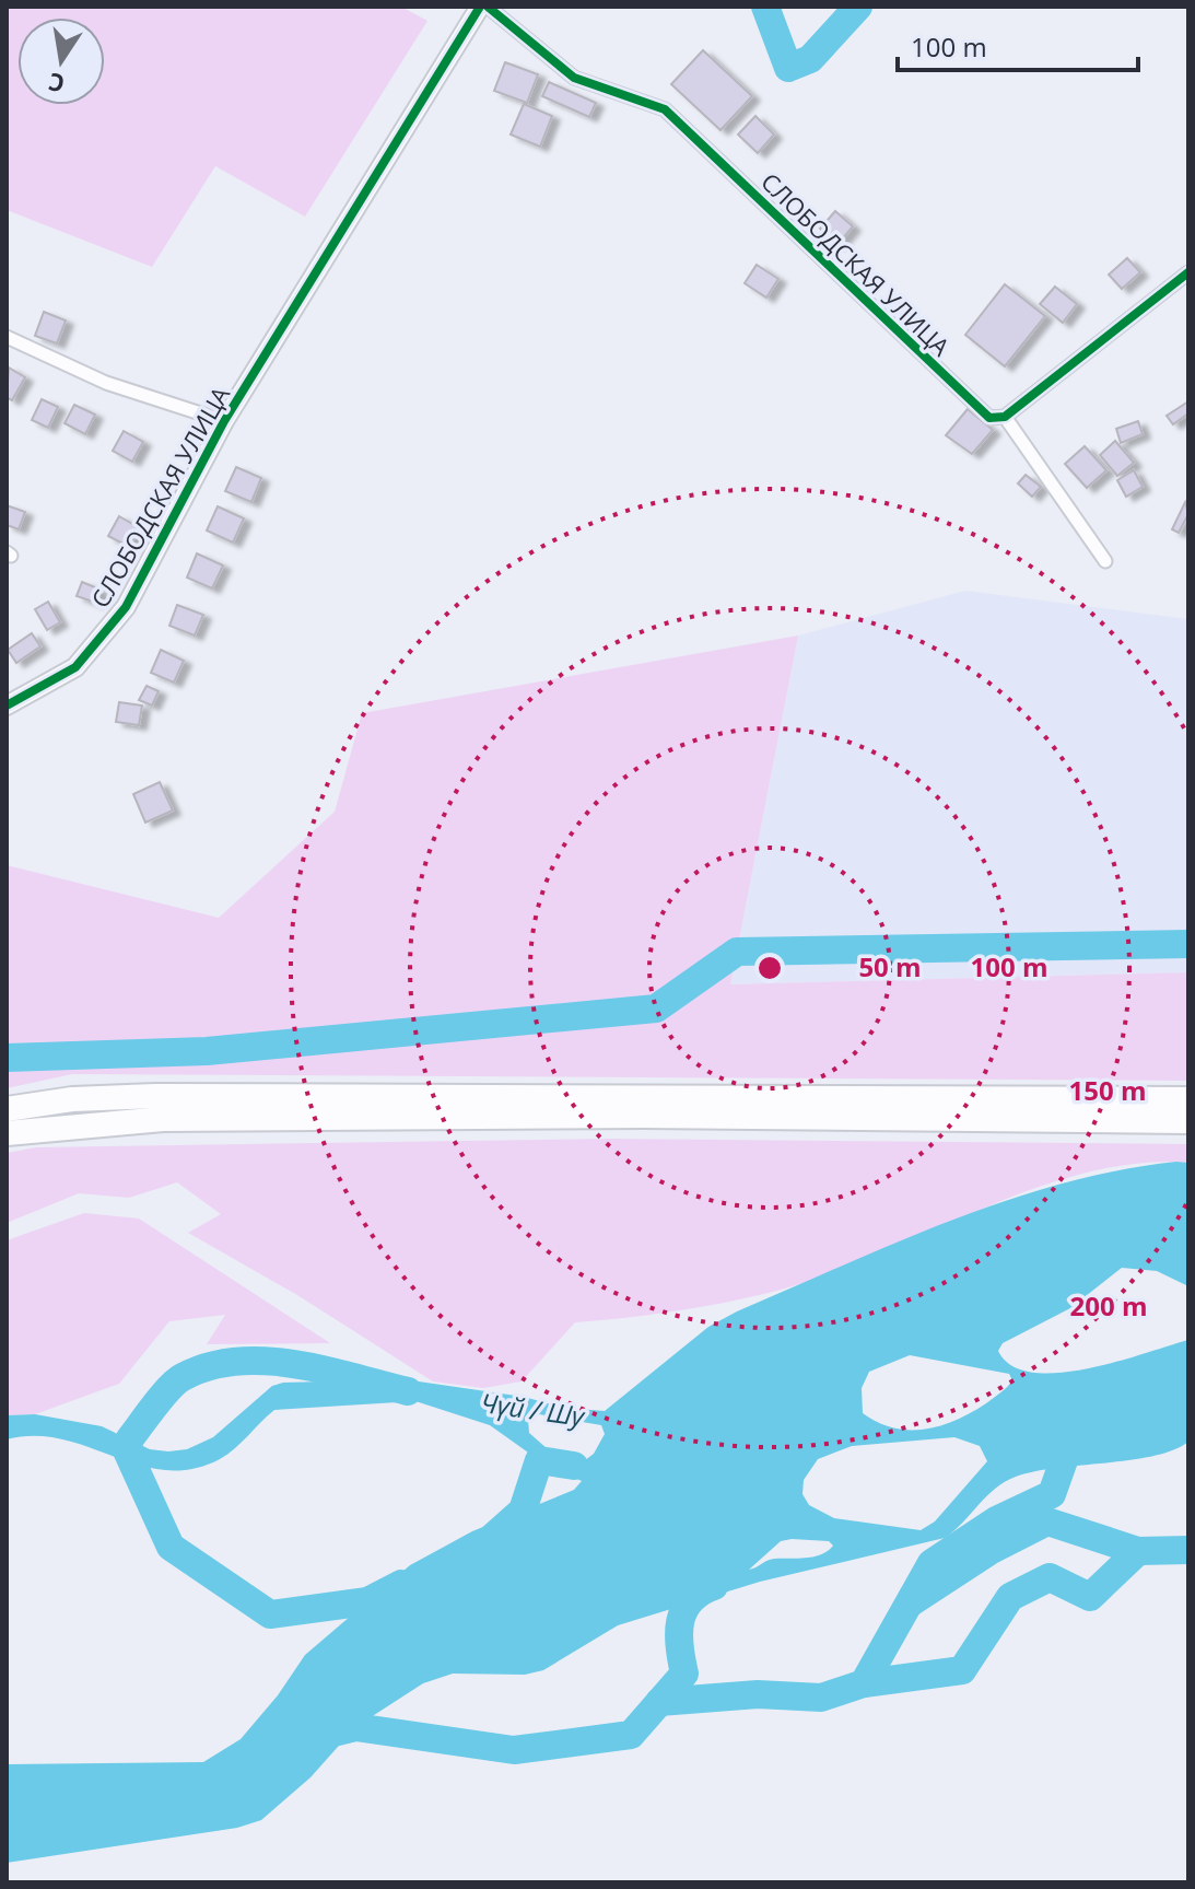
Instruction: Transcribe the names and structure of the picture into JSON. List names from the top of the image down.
{
  "streets": {
    "street": ["СЛОБОДСКАЯ УЛИЦА"]
  },
  "water": ["Чүй / Шу"],
  "scale_bar": "100 m",
  "north": "bottom",
  "rings": [
    "50 m",
    "100 m",
    "150 m",
    "200 m"
  ]
}
